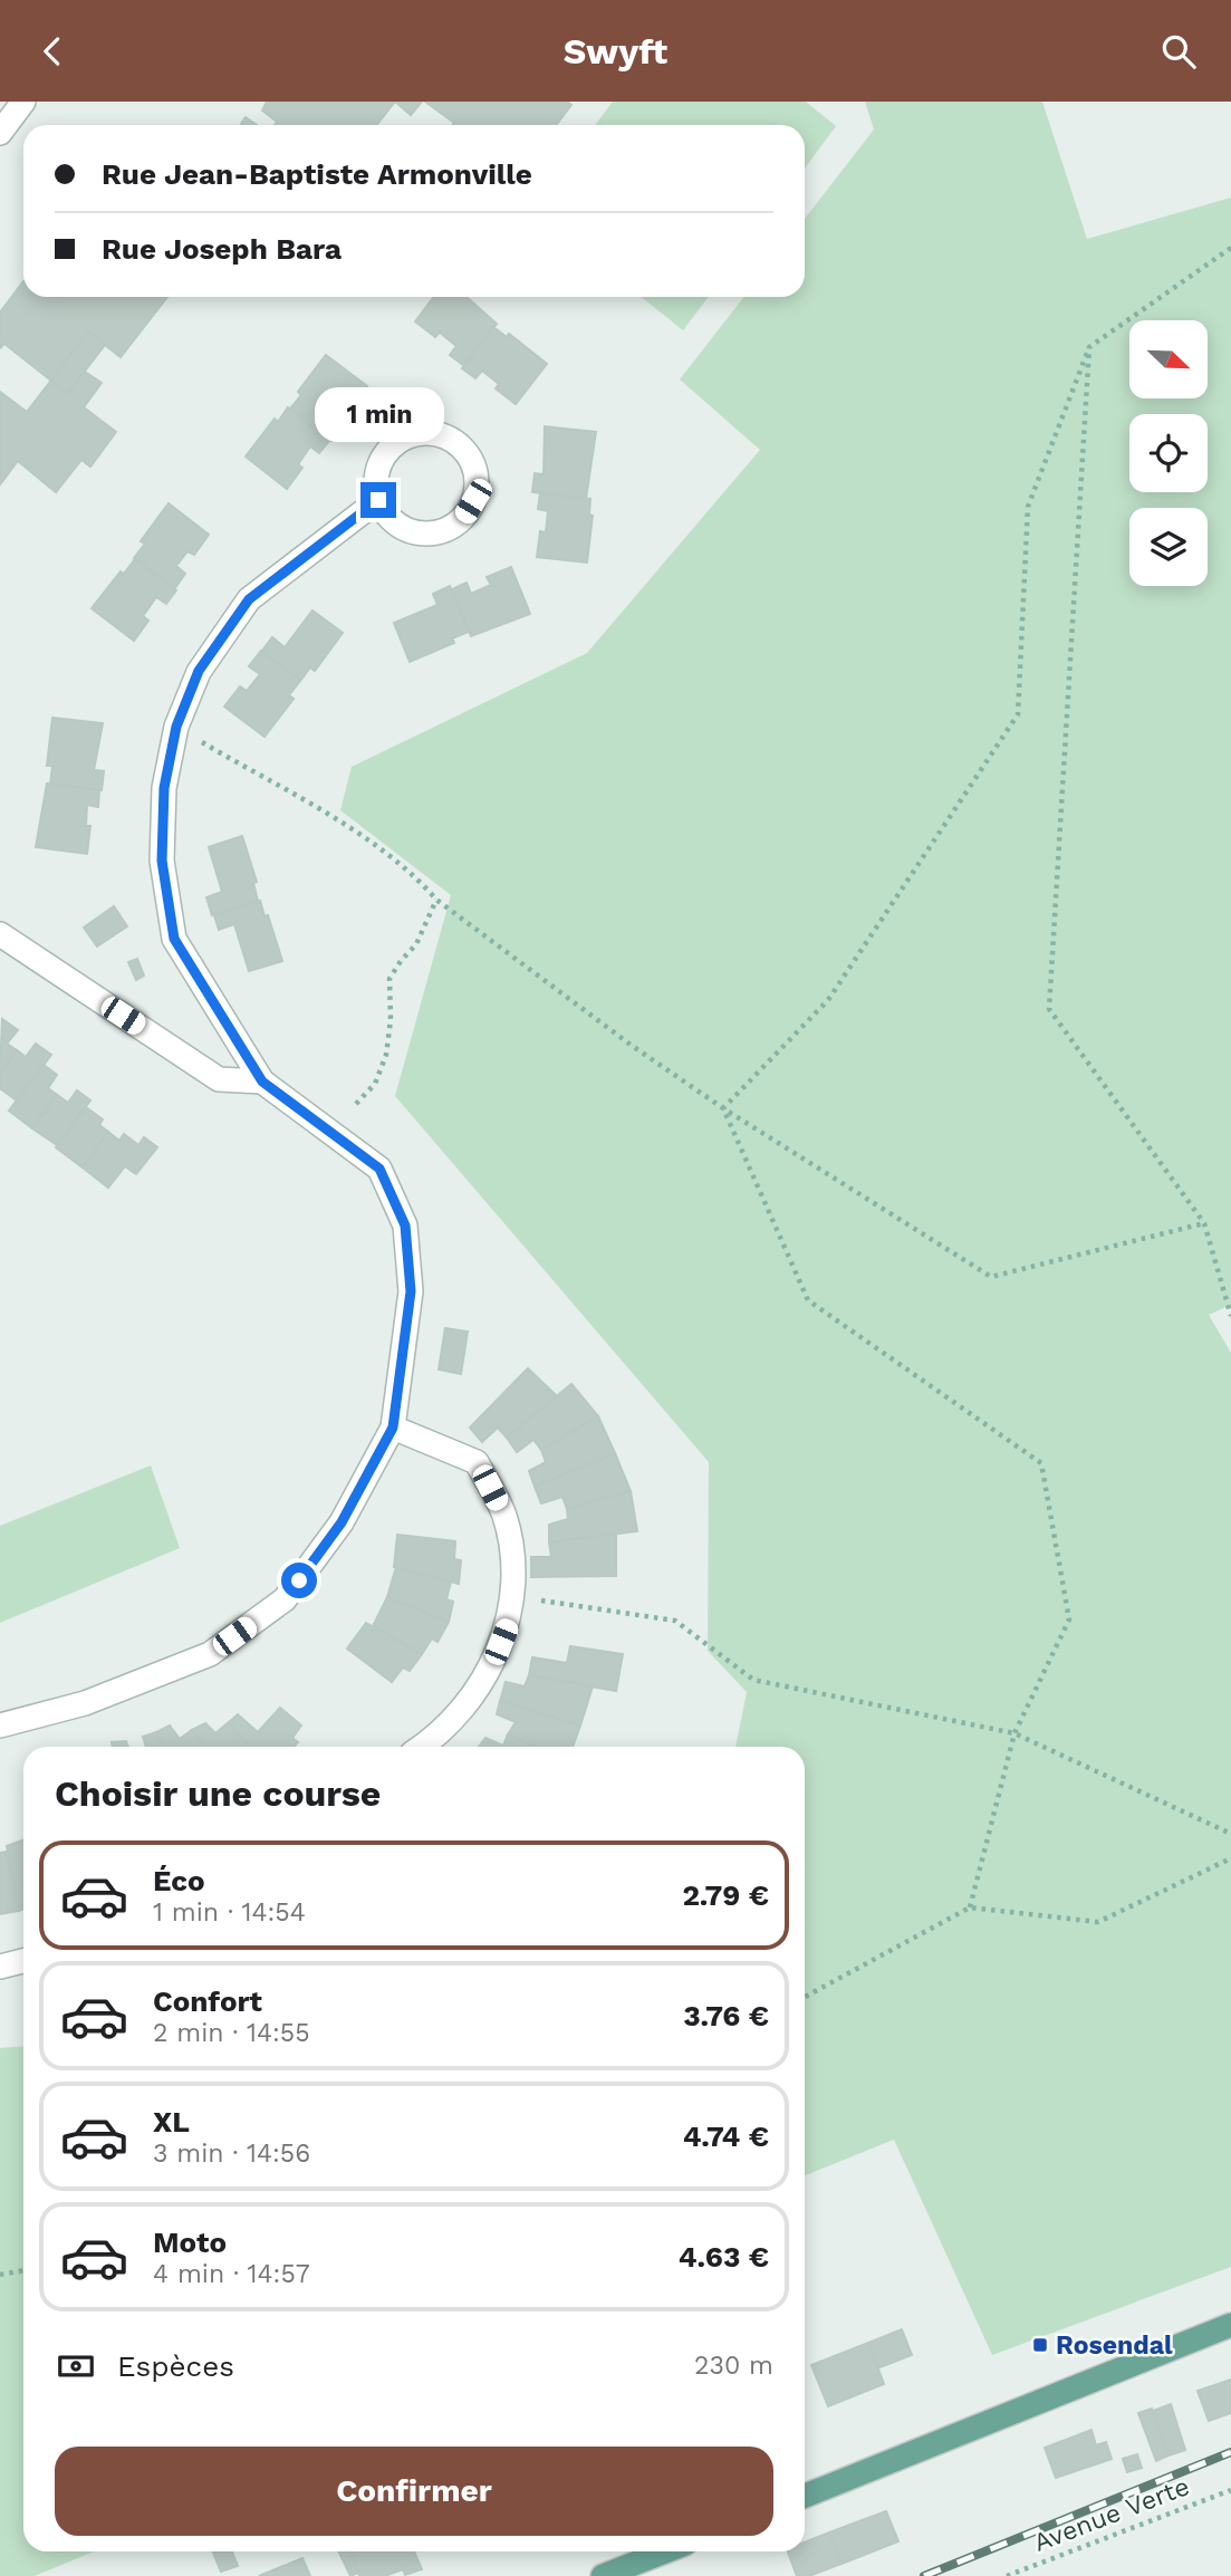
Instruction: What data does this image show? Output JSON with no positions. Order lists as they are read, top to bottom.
{
  "streets": {
    "path": ["Avenue Verte"]
  },
  "places": {
    "transit": ["Rosendal"]
  },
  "north": "bottom right",
  "page": {
    "header": "Swyft",
    "banner": ["Rue Jean-Baptiste Armonville", "Rue Joseph Bara"],
    "bubble": "1 min",
    "heading": "Choisir une course",
    "list": [
      {
        "name": "Éco",
        "note": "1 min · 14:54",
        "value": "2.79 €"
      },
      {
        "name": "Confort",
        "note": "2 min · 14:55",
        "value": "3.76 €"
      },
      {
        "name": "XL",
        "note": "3 min · 14:56",
        "value": "4.74 €"
      },
      {
        "name": "Moto",
        "note": "4 min · 14:57",
        "value": "4.63 €"
      }
    ],
    "pay": ["Espèces", "230 m"],
    "buttons": "Confirmer"
  }
}
